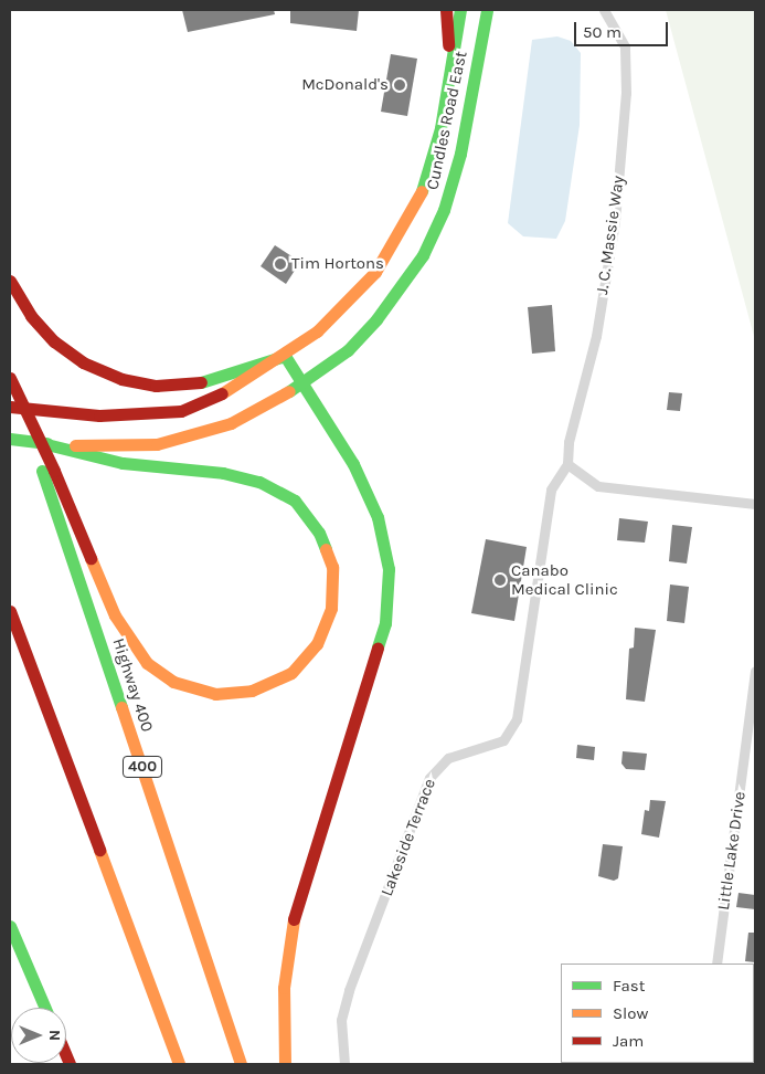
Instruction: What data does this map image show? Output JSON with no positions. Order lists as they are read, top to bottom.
{
  "streets": {
    "main road": ["Cundles Road East", "Highway 400", "400"],
    "street": ["J. C. Massie Way", "Lakeside Terrace", "Little Lake Drive"]
  },
  "crossings": [
    ["J. C. Massie Way", "Lakeside Terrace"]
  ],
  "places": ["McDonald's", "Tim Hortons", "Canabo Medical Clinic"],
  "legend": ["Fast", "Slow", "Jam"],
  "scale_bar": "50 m",
  "north": "right"
}
